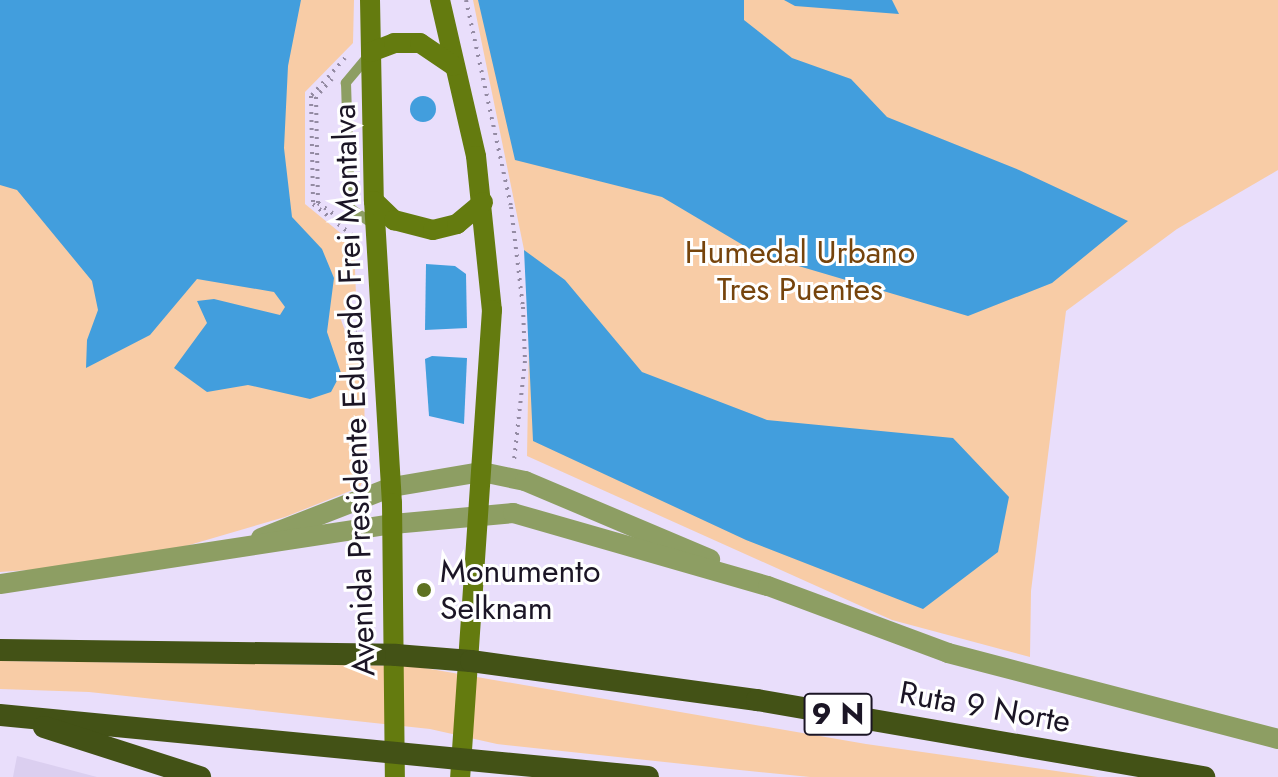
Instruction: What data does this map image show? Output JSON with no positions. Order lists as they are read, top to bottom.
{
  "streets": {
    "highway": ["Ruta 9 Norte", "9 N"],
    "main road": ["Avenida Presidente Eduardo Frei Montalva"]
  },
  "crossings": [
    ["Avenida Presidente Eduardo Frei Montalva", "Ruta 9 Norte"]
  ],
  "parks": ["Humedal Urbano Tres Puentes"],
  "places": ["Monumento Selknam"]
}
